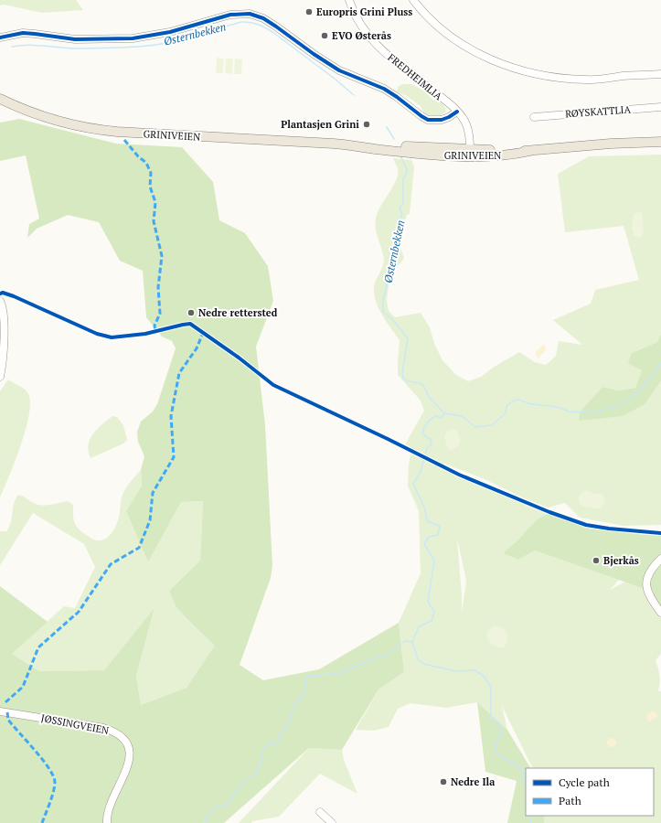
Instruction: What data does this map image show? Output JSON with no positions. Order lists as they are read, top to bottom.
{
  "streets": {
    "main road": ["GRINIVEIEN"],
    "street": ["FREDHEIMLIA", "RØYSKATTLIA", "JØSSINGVEIEN"]
  },
  "crossings": [
    ["FREDHEIMLIA", "GRINIVEIEN"]
  ],
  "water": ["Østernbekken"],
  "places": [
    "Europris Grini Pluss",
    "EVO Østerås",
    "Plantasjen Grini",
    "Nedre rettersted",
    "Bjerkås",
    "Nedre Ila"
  ],
  "legend": ["Cycle path", "Path"]
}
